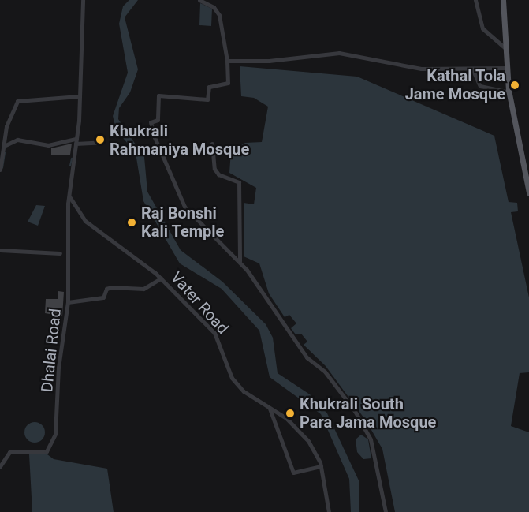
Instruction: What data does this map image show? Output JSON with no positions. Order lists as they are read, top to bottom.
{
  "streets": {
    "street": ["Vater Road", "Dhalai Road"]
  },
  "crossings": [
    ["Vater Road", "Dhalai Road"]
  ],
  "places": [
    "Kathal Tola Jame Mosque",
    "Khukrali Rahmaniya Mosque",
    "Raj Bonshi Kali Temple",
    "Khukrali South Para Jama Mosque"
  ]
}
